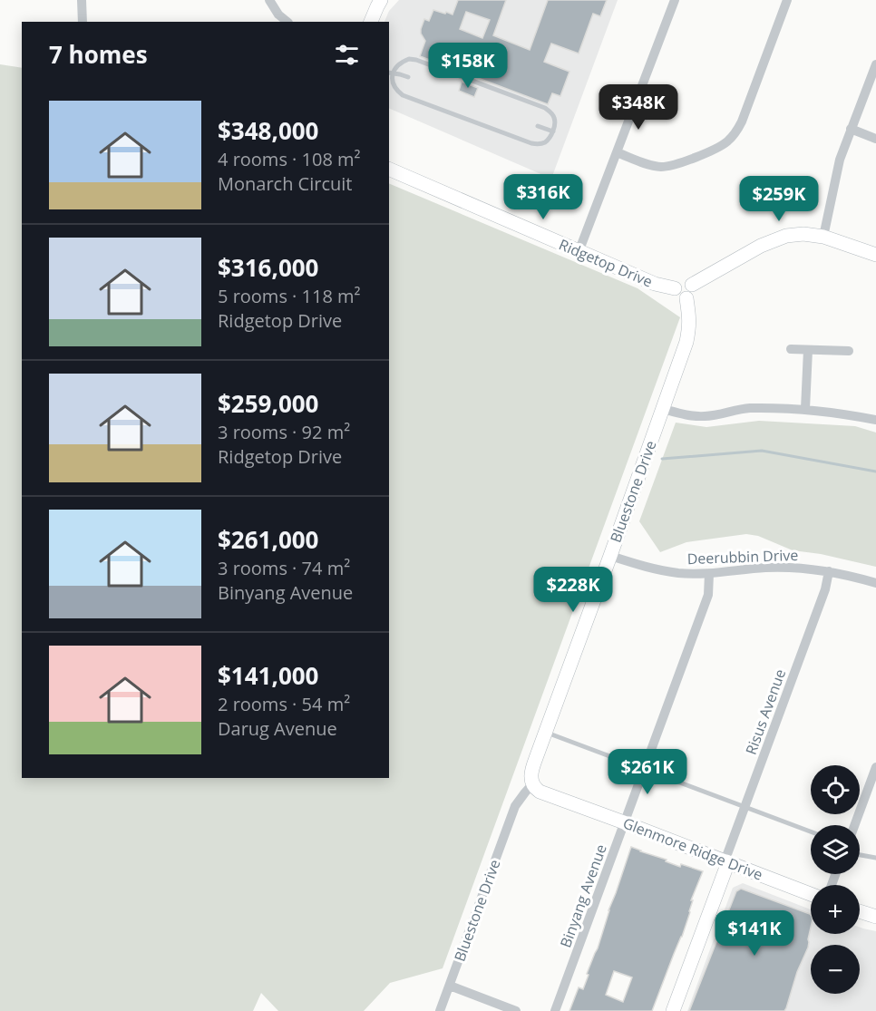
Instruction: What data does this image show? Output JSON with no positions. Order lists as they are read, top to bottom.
{
  "streets": {
    "street": [
      "Ridgetop Drive",
      "Bluestone Drive",
      "Deerubbin Drive",
      "Risus Avenue",
      "Glenmore Ridge Drive",
      "Binyang Avenue"
    ]
  },
  "crossings": [
    ["Ridgetop Drive", "Bluestone Drive"],
    ["Bluestone Drive", "Deerubbin Drive"],
    ["Bluestone Drive", "Glenmore Ridge Drive"],
    ["Deerubbin Drive", "Risus Avenue"],
    ["Deerubbin Drive", "Binyang Avenue"],
    ["Risus Avenue", "Glenmore Ridge Drive"],
    ["Glenmore Ridge Drive", "Binyang Avenue"]
  ],
  "page": {
    "heading": "7 homes",
    "price": [
      "$158K",
      "$348K",
      "$316K",
      "$259K",
      "$228K",
      "$261K",
      "$141K"
    ],
    "list": [
      {
        "name": "$348,000",
        "note": "4 rooms · 108 m² · Monarch Circuit"
      },
      {
        "name": "$316,000",
        "note": "5 rooms · 118 m² · Ridgetop Drive"
      },
      {
        "name": "$259,000",
        "note": "3 rooms · 92 m² · Ridgetop Drive"
      },
      {
        "name": "$261,000",
        "note": "3 rooms · 74 m² · Binyang Avenue"
      },
      {
        "name": "$141,000",
        "note": "2 rooms · 54 m² · Darug Avenue"
      }
    ],
    "map_buttons": ["+", "−"]
  }
}
